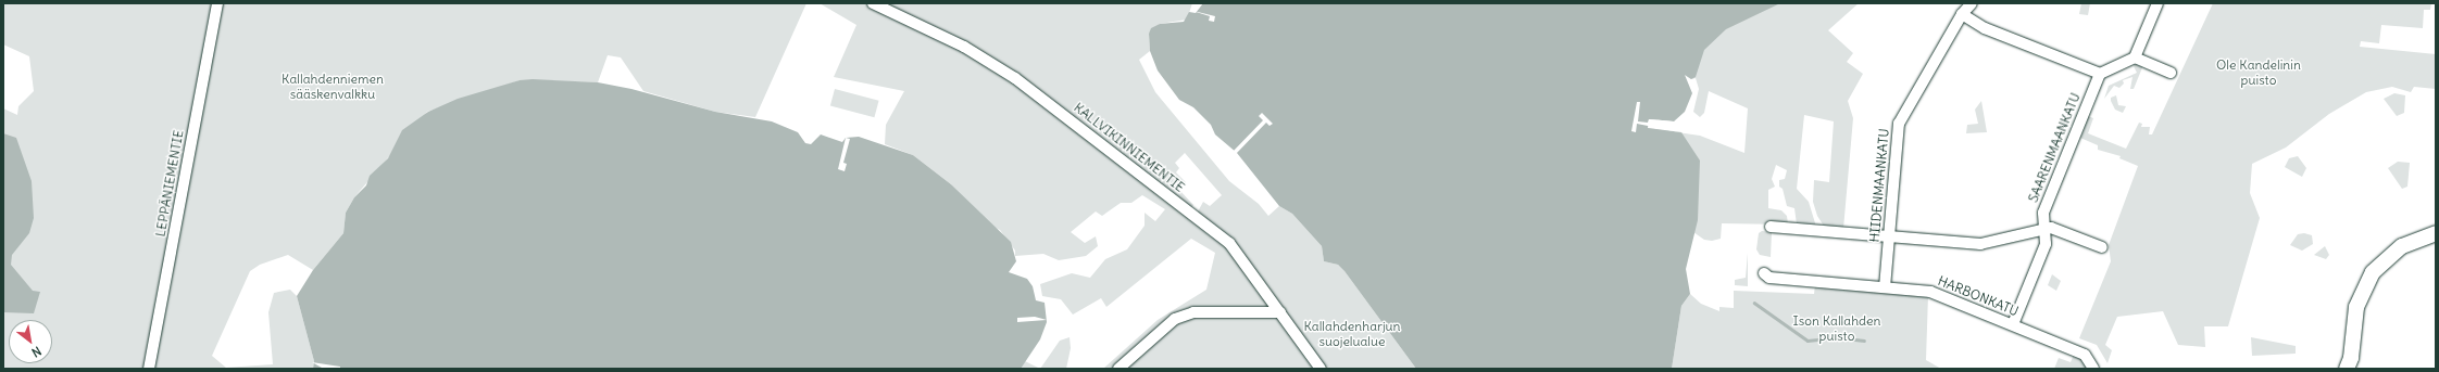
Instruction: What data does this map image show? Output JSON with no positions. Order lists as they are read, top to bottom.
{
  "streets": {
    "street": [
      "KALLVIKINNIEMENTIE",
      "SAARENMAANKATU",
      "LEPPÄNIEMENTIE",
      "HIIDENMAANKATU",
      "HARBONKATU"
    ]
  },
  "crossings": [
    ["SAARENMAANKATU", "HARBONKATU"],
    ["HIIDENMAANKATU", "HARBONKATU"]
  ],
  "parks": [
    "Ole Kandelinin puisto",
    "Kallahdenniemen sääskenvalkku",
    "Ison Kallahden puisto",
    "Kallahdenharjun suojelualue"
  ],
  "north": "bottom right"
}
